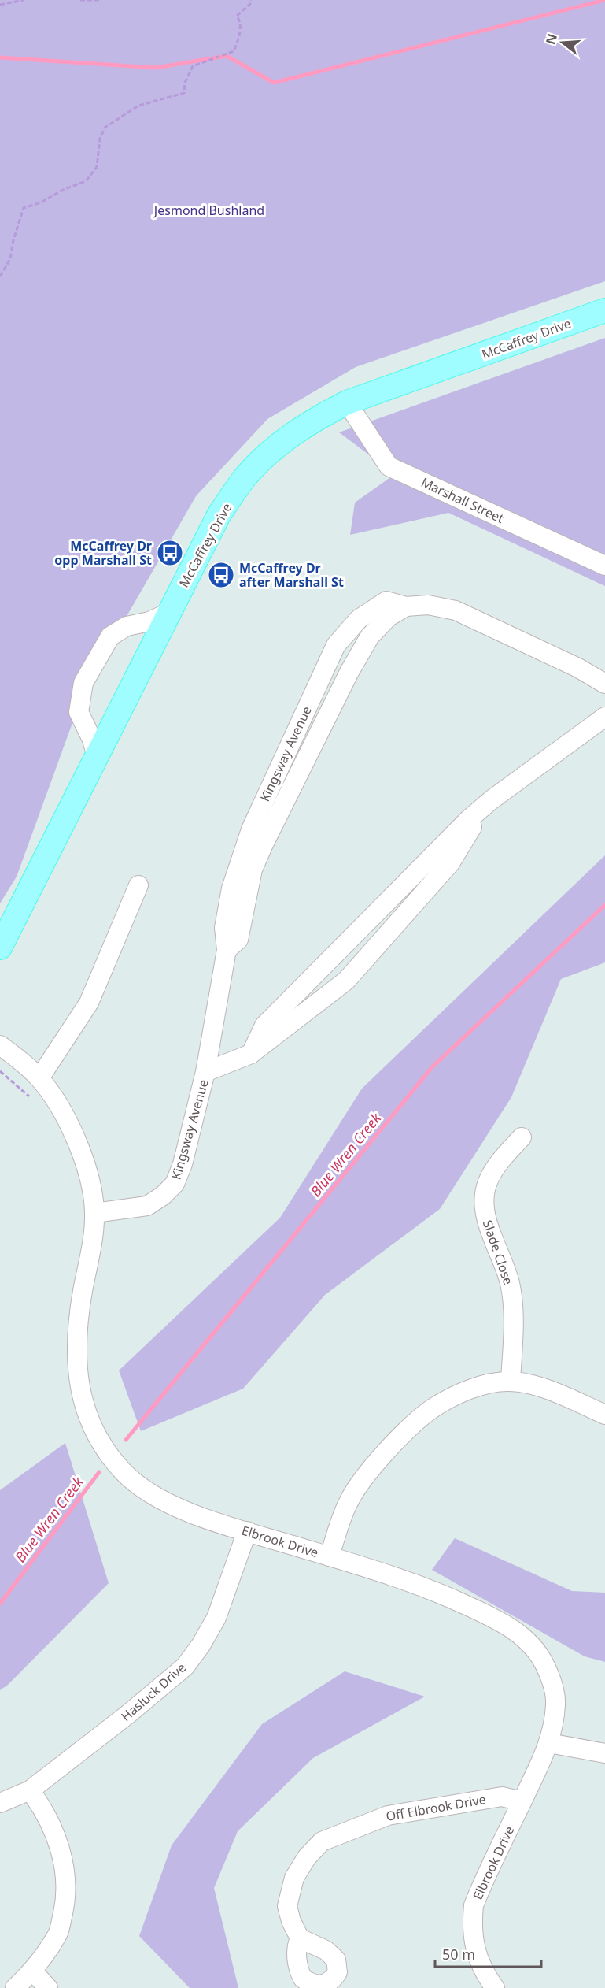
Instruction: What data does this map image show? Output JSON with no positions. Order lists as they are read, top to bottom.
{
  "streets": {
    "main road": ["McCaffrey Drive"],
    "street": [
      "Marshall Street",
      "Kingsway Avenue",
      "Slade Close",
      "Elbrook Drive",
      "Hasluck Drive",
      "Off Elbrook Drive"
    ]
  },
  "crossings": [
    ["McCaffrey Drive", "Marshall Street"],
    ["Kingsway Avenue", "Elbrook Drive"],
    ["Elbrook Drive", "Hasluck Drive"],
    ["Elbrook Drive", "Off Elbrook Drive"]
  ],
  "water": ["Blue Wren Creek"],
  "parks": ["Jesmond Bushland"],
  "places": {
    "bus stop": ["McCaffrey Dr opp Marshall St", "McCaffrey Dr after Marshall St"]
  },
  "scale_bar": "50 m",
  "north": "left"
}
